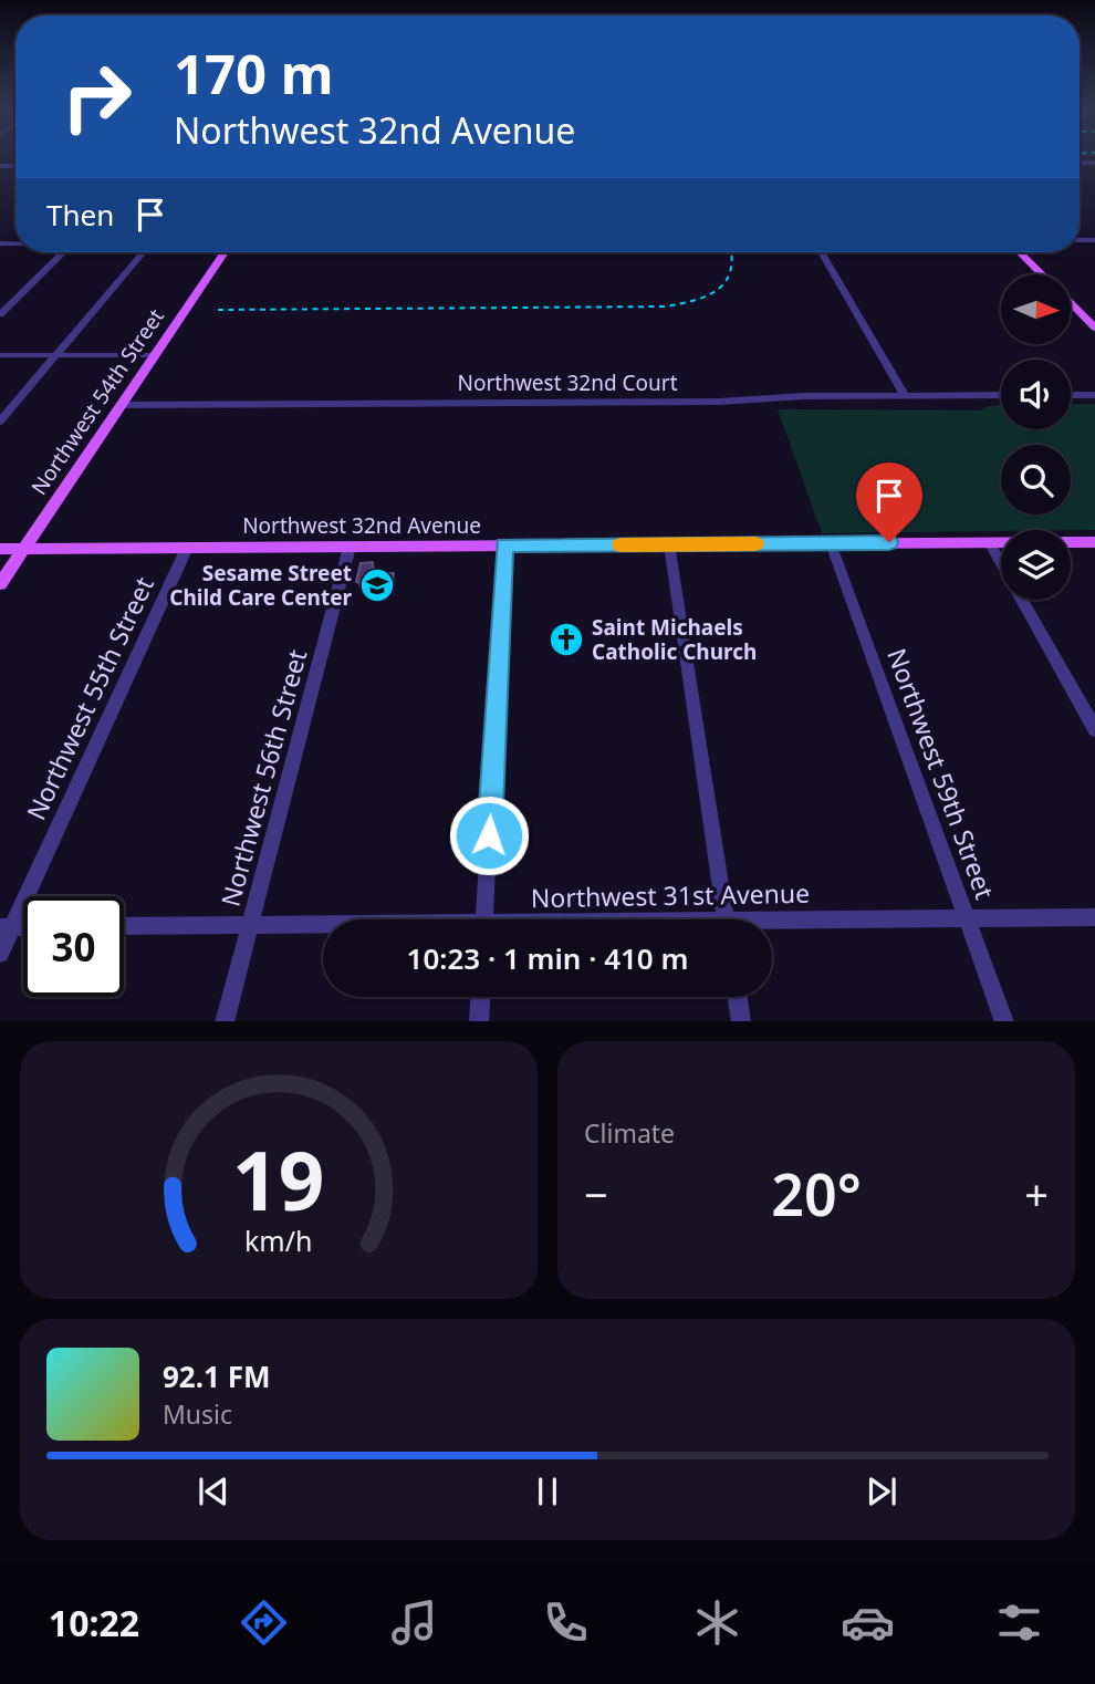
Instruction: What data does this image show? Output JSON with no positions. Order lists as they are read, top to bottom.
{
  "streets": {
    "main road": ["Northwest 54th Street", "Northwest 32nd Avenue"],
    "street": [
      "Northwest 32nd Court",
      "Northwest 55th Street",
      "Northwest 59th Street",
      "Northwest 56th Street",
      "Northwest 31st Avenue"
    ]
  },
  "crossings": [
    ["Northwest 32nd Court", "Northwest 54th Street"],
    ["Northwest 54th Street", "Northwest 32nd Avenue"],
    ["Northwest 32nd Avenue", "Northwest 55th Street"],
    ["Northwest 32nd Avenue", "Northwest 59th Street"],
    ["Northwest 32nd Avenue", "Northwest 56th Street"],
    ["Northwest 59th Street", "Northwest 31st Avenue"],
    ["Northwest 56th Street", "Northwest 31st Avenue"]
  ],
  "places": {
    "school or university": ["Sesame Street Child Care Center"],
    "church": ["Saint Michaels Catholic Church"]
  },
  "north": "right",
  "page": {
    "turn": ["170 m", "Northwest 32nd Avenue"],
    "then": "Then",
    "limit": "30",
    "trip": "10:23 · 1 min · 410 m",
    "tile": "Climate",
    "heat": ["−", "20°", "+"],
    "song": ["92.1 FM", "Music"],
    "tabs": "10:22",
    "gauge": ["19", "km/h"]
  }
}
